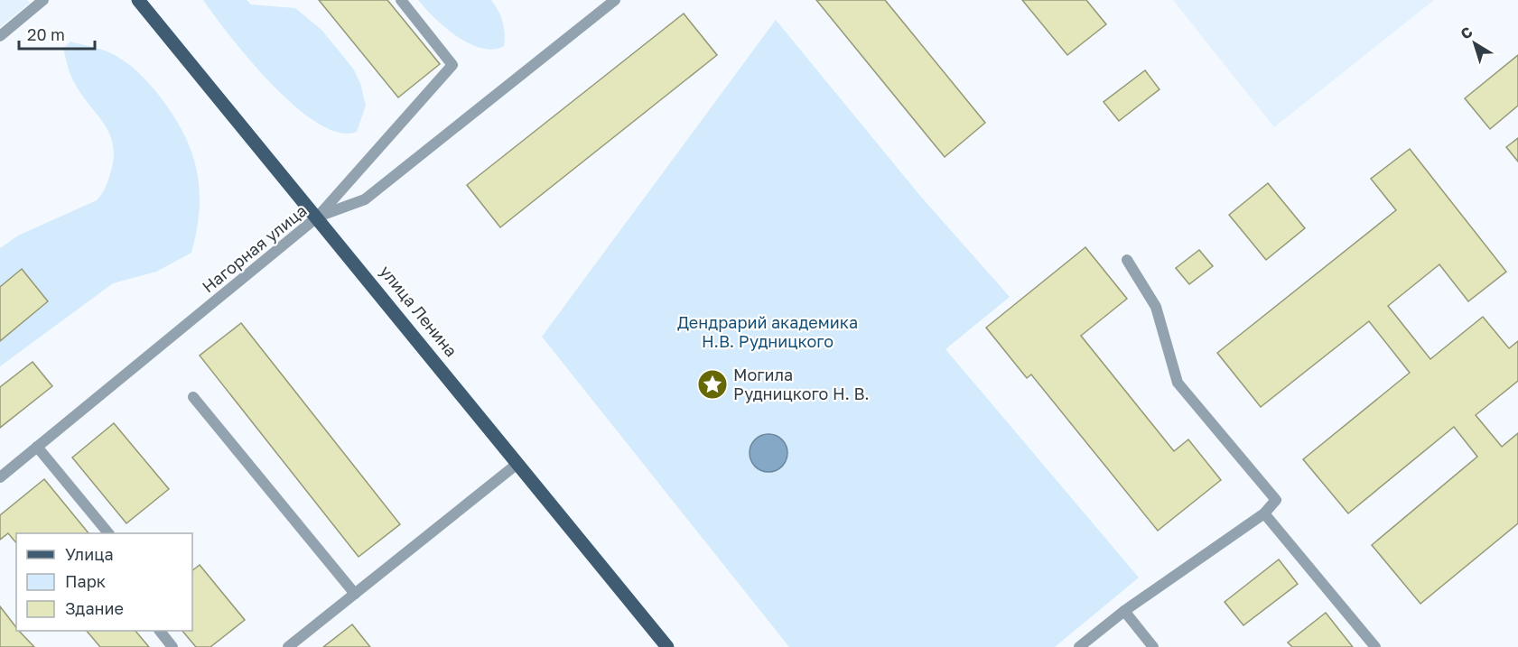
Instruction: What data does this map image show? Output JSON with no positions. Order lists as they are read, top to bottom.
{
  "streets": {
    "main road": ["улица Ленина"],
    "street": ["Нагорная улица"]
  },
  "crossings": [
    ["Нагорная улица", "улица Ленина"]
  ],
  "parks": ["Дендрарий академика Н.В. Рудницкого"],
  "places": {
    "place": ["Могила Рудницкого Н. В."]
  },
  "legend": ["Улица", "Парк", "Здание"],
  "scale_bar": "20 m",
  "north": "top left"
}
